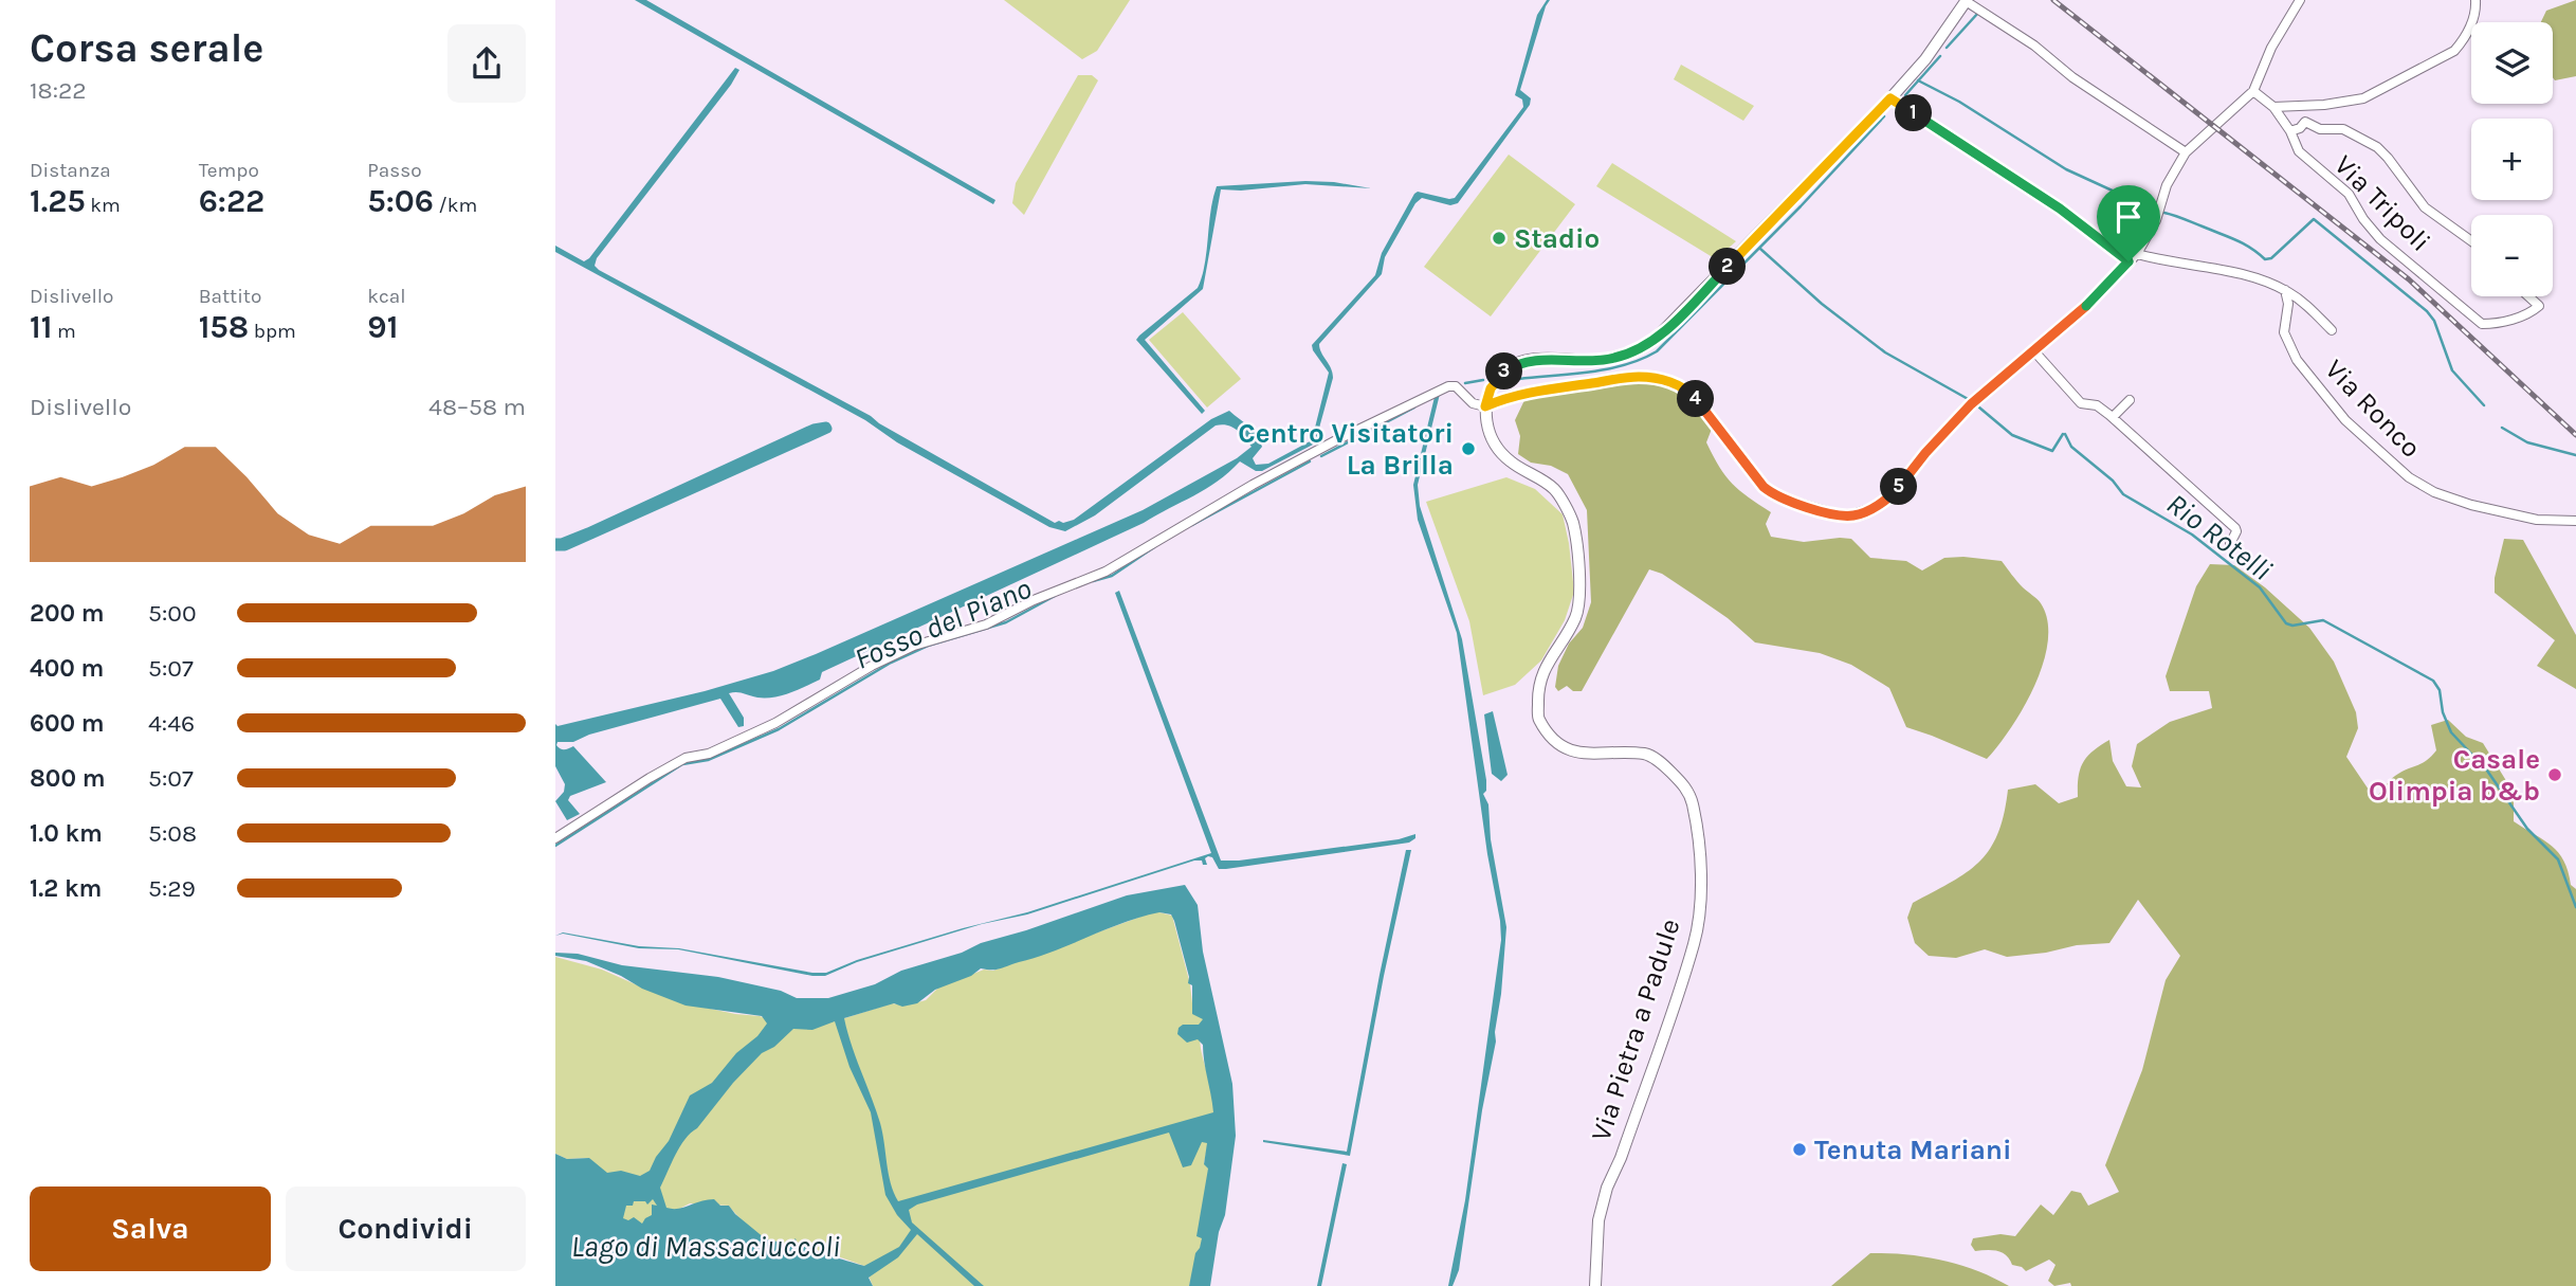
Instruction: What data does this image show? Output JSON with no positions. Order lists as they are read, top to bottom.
{
  "streets": {
    "street": ["Via Tripoli", "Via Ronco", "Via Pietra a Padule"]
  },
  "water": ["Rio Rotelli", "Fosso del Piano", "Lago di Massaciuccoli"],
  "places": [
    "Stadio",
    "Centro Visitatori La Brilla",
    "Casale Olimpia b&b",
    "Tenuta Mariani"
  ],
  "page": {
    "heading": ["Corsa serale", "18:22"],
    "map_buttons": ["+", "−"],
    "pins": [
      "1",
      "2",
      "3",
      "4",
      "5"
    ],
    "stats": [
      ["Distanza", "1.25 km"],
      ["Tempo", "6:22"],
      ["Passo", "5:06 /km"],
      ["Dislivello", "11 m"],
      ["Battito", "158 bpm"],
      ["kcal", "91"]
    ],
    "chart": ["Dislivello", "48–58 m"],
    "list": [
      {
        "name": "200 m",
        "note": "5:00"
      },
      {
        "name": "400 m",
        "note": "5:07"
      },
      {
        "name": "600 m",
        "note": "4:46"
      },
      {
        "name": "800 m",
        "note": "5:07"
      },
      {
        "name": "1.0 km",
        "note": "5:08"
      },
      {
        "name": "1.2 km",
        "note": "5:29"
      }
    ],
    "buttons": ["Salva", "Condividi"]
  }
}
